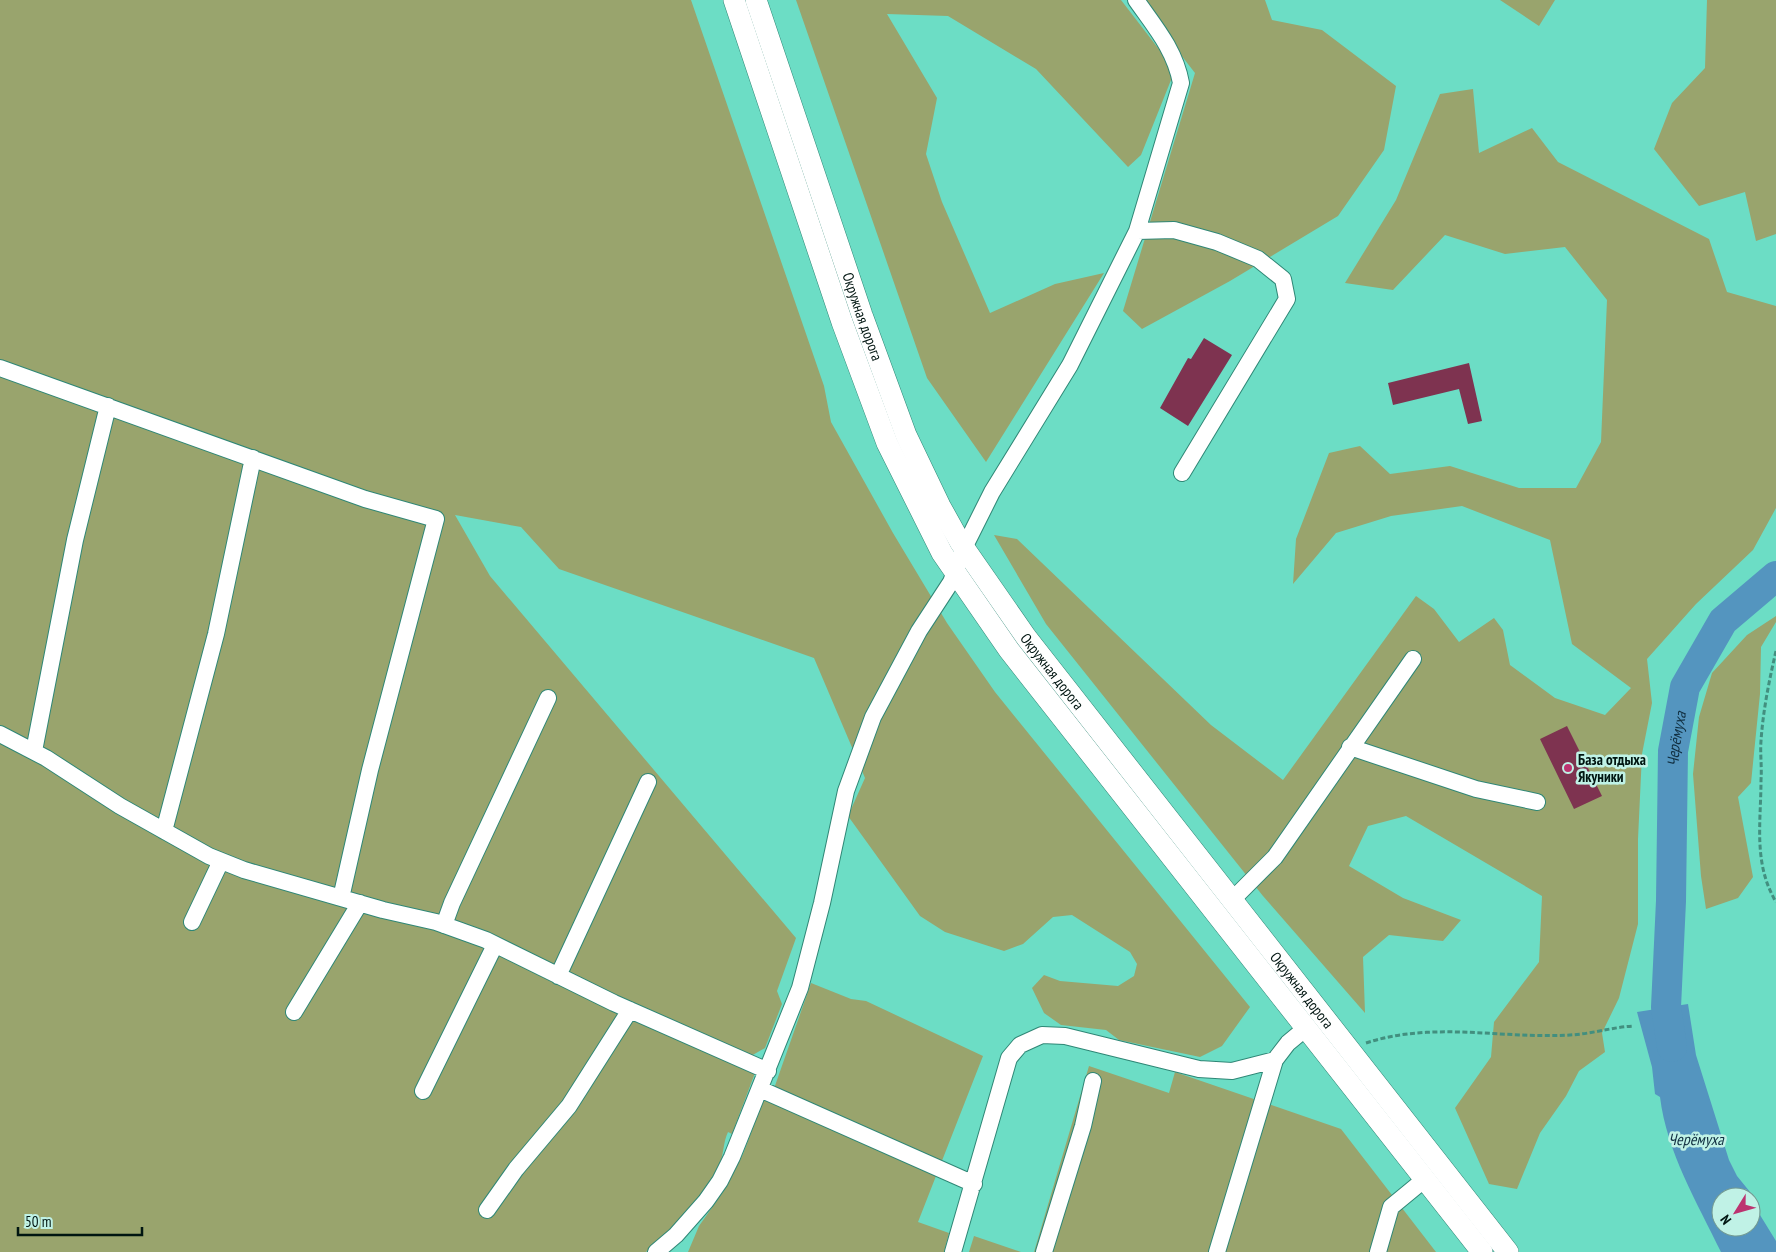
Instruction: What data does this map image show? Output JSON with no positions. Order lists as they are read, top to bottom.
{
  "streets": {
    "main road": ["Окружная дорога"]
  },
  "water": ["Черёмуха"],
  "places": ["База отдыха Якуники"],
  "scale_bar": "50 m",
  "north": "bottom left"
}
